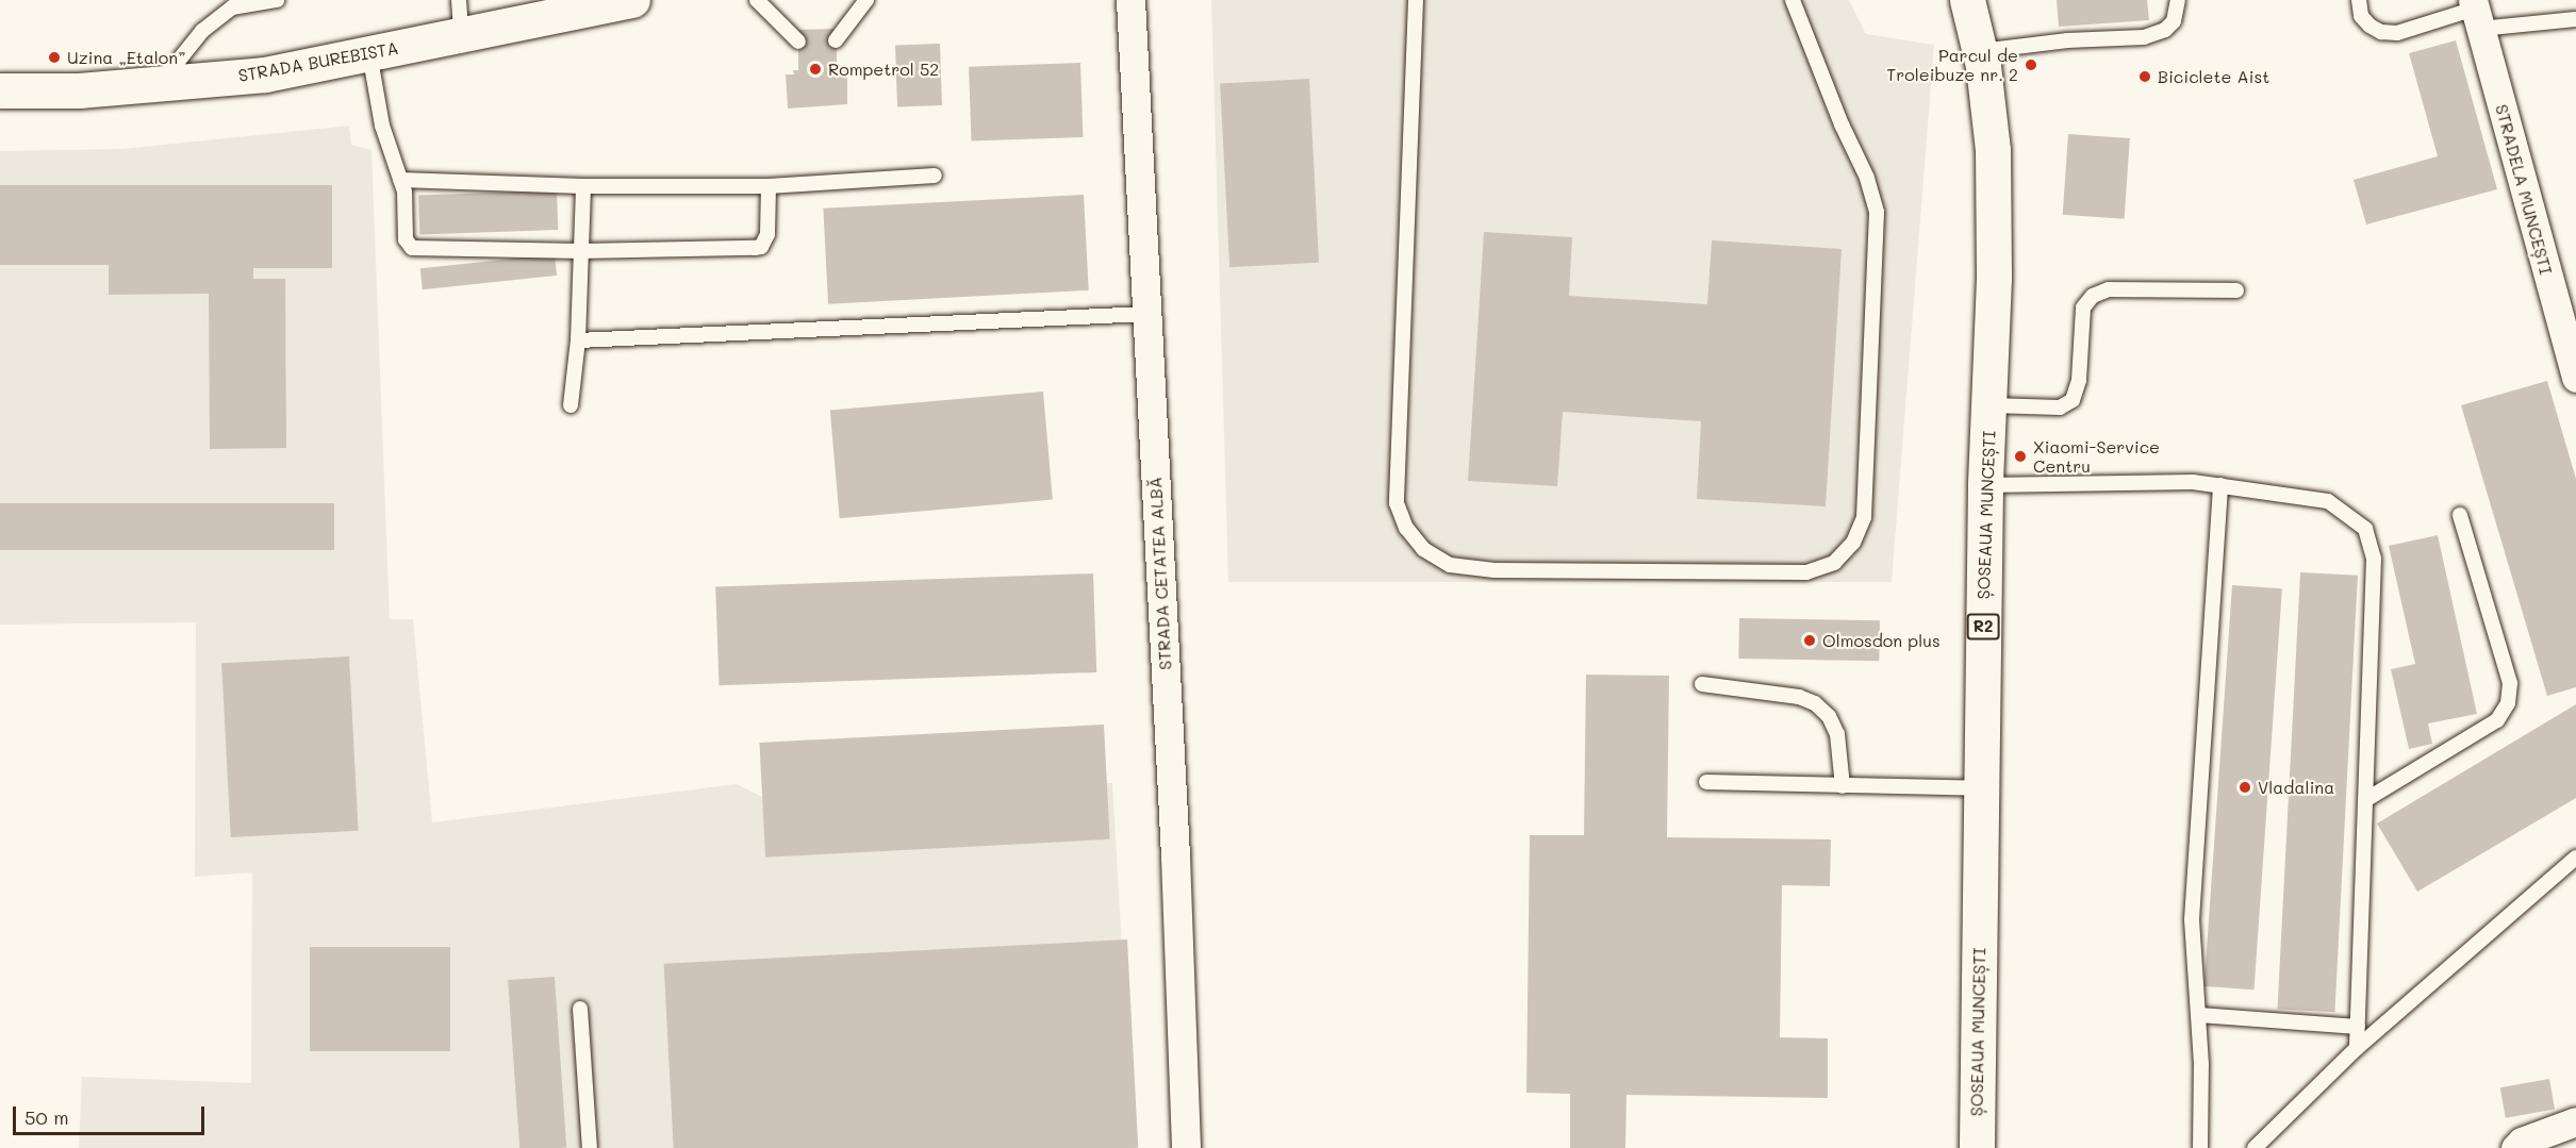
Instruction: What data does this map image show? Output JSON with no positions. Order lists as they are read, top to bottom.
{
  "streets": {
    "main road": ["STRADA BUREBISTA", "ȘOSEAUA MUNCEȘTI", "R2"],
    "street": ["STRADELA MUNCEȘTI", "STRADA CETATEA ALBĂ"]
  },
  "places": [
    "Uzina „Etalon”",
    "Parcul de Troleibuze nr. 2",
    "Rompetrol 52",
    "Biciclete Aist",
    "Xiaomi-Service Centru",
    "Olmosdon plus",
    "Vladalina"
  ],
  "scale_bar": "50 m"
}
